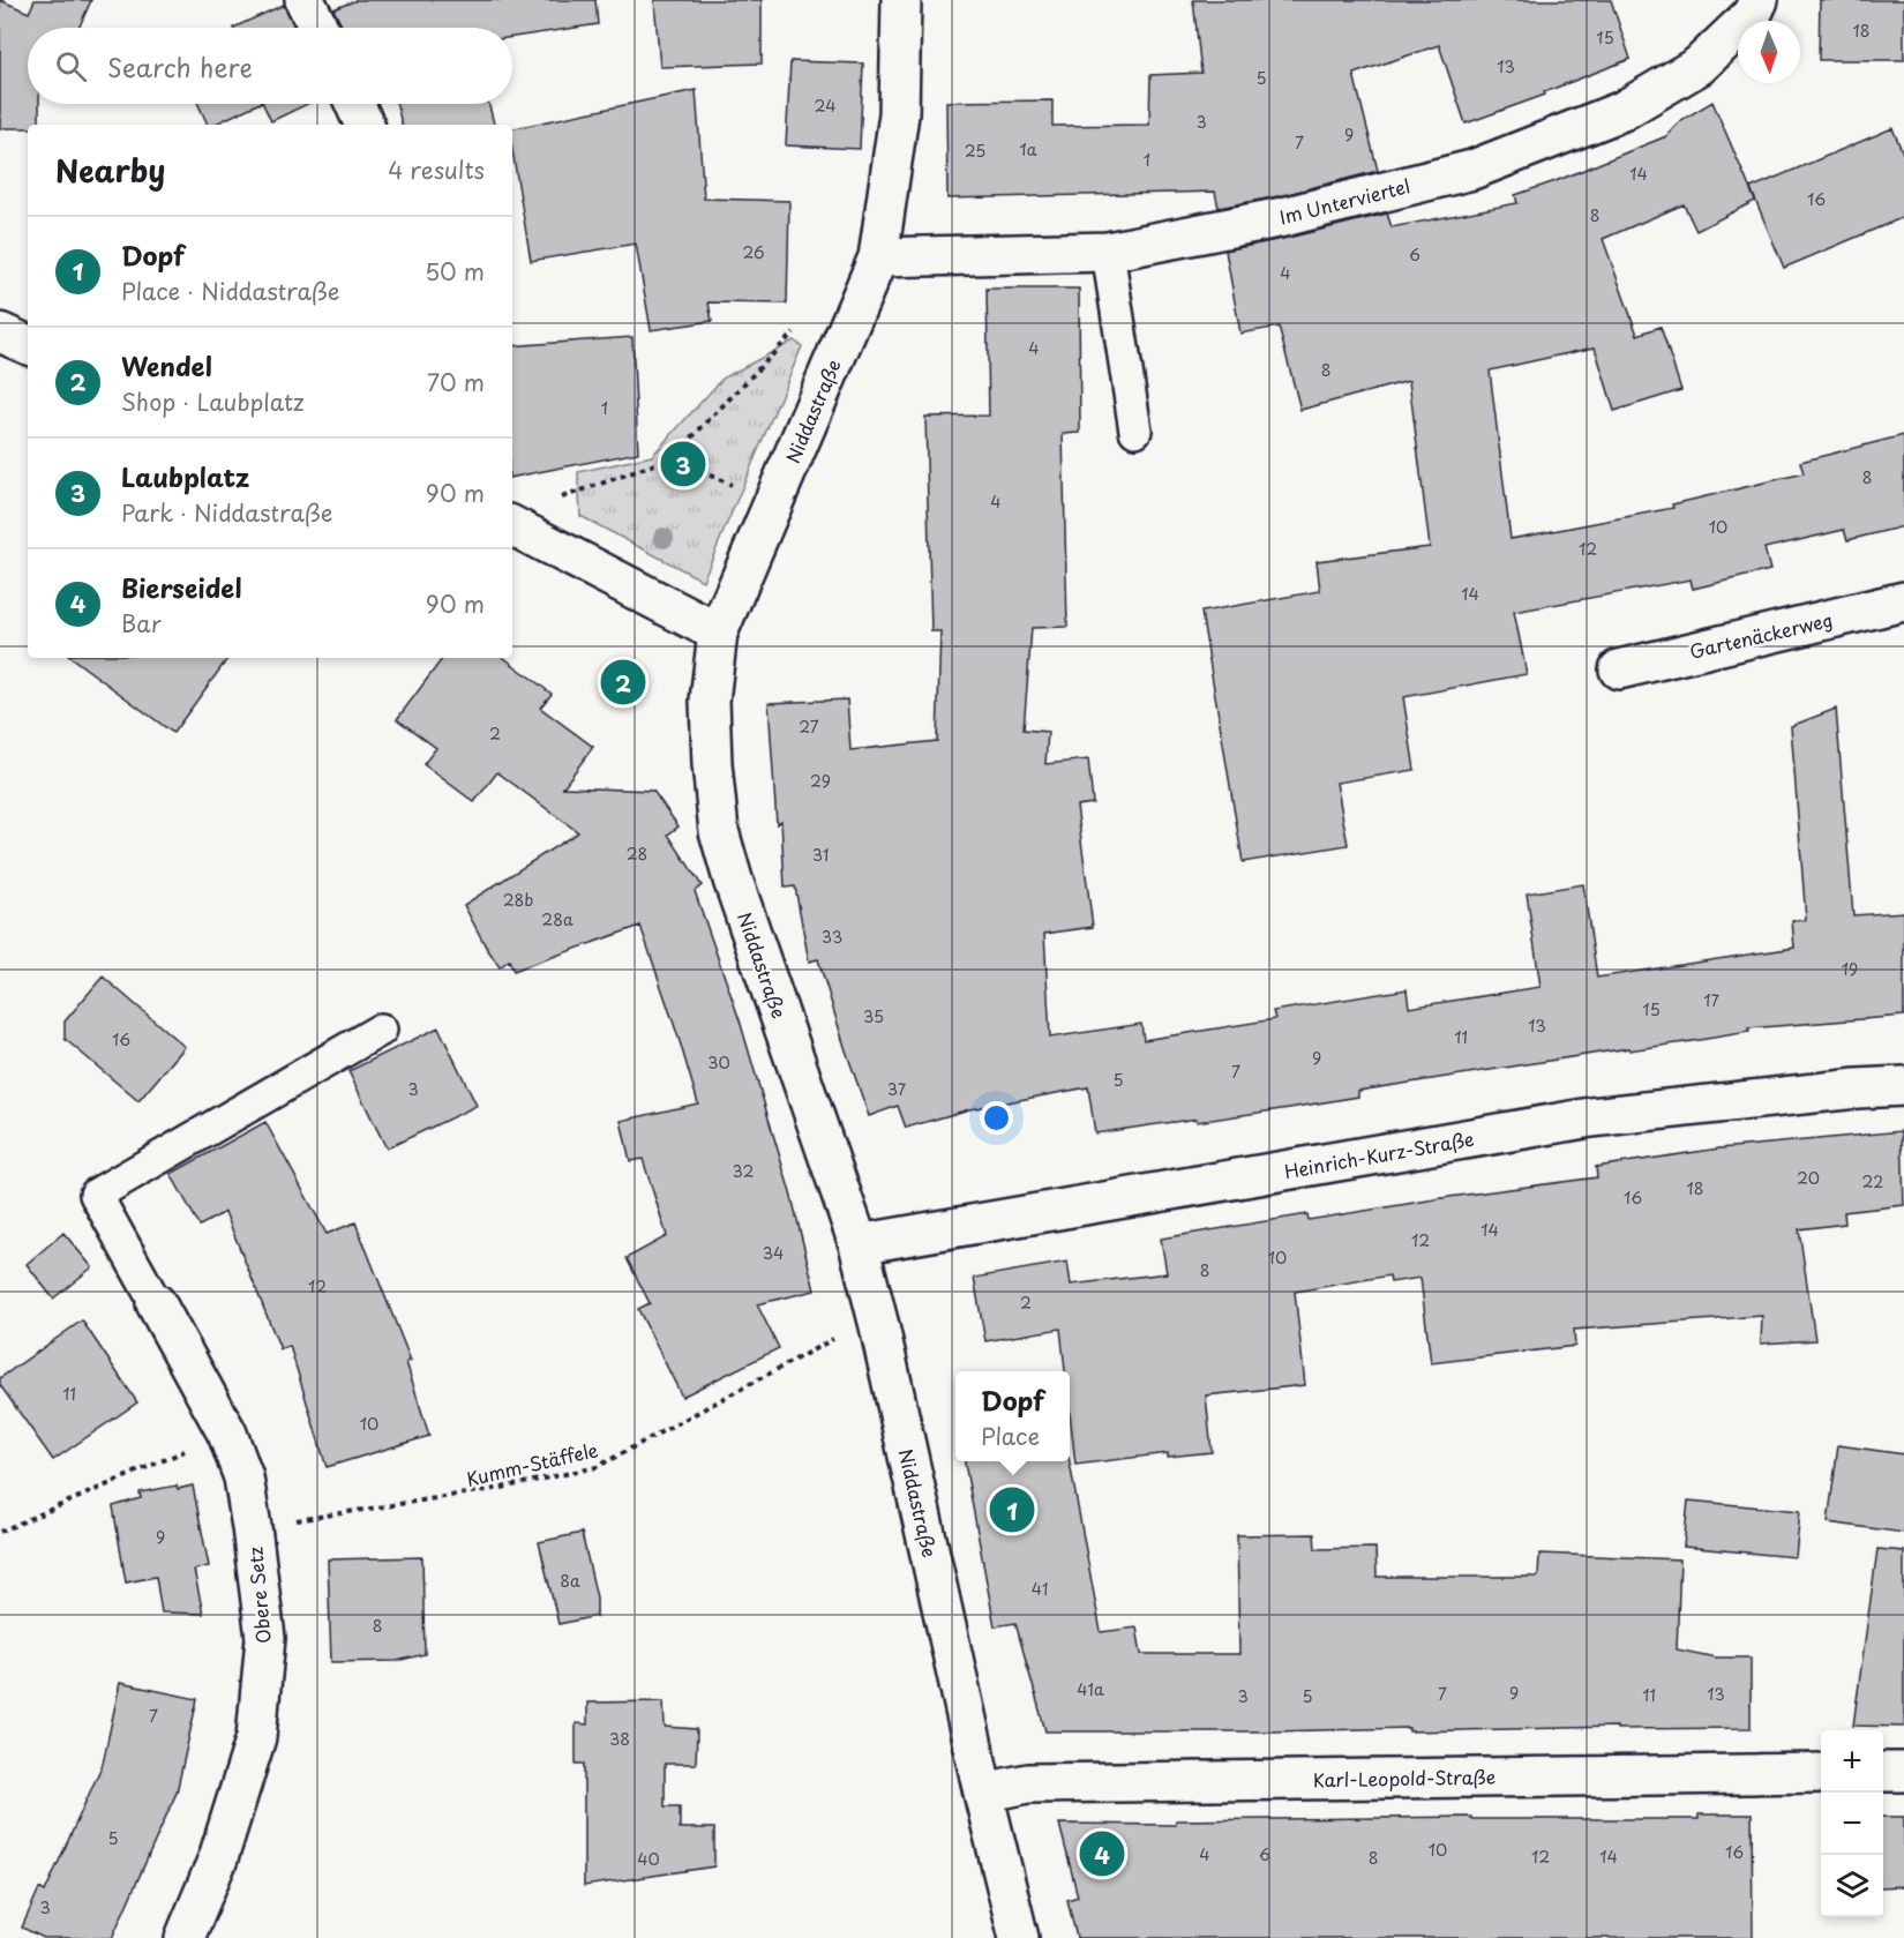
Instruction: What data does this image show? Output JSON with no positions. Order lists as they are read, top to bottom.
{
  "streets": {
    "street": [
      "Im Unterviertel",
      "Niddastraße",
      "Gartenäckerweg",
      "Heinrich-Kurz-Straße",
      "Obere Setz",
      "Karl-Leopold-Straße"
    ],
    "path": ["Kumm-Stäffele"]
  },
  "crossings": [
    ["Im Unterviertel", "Niddastraße"],
    ["Niddastraße", "Heinrich-Kurz-Straße"],
    ["Niddastraße", "Karl-Leopold-Straße"],
    ["Kumm-Stäffele", "Obere Setz"]
  ],
  "house_numbers": [
    "18",
    "15",
    "13",
    "5",
    "24",
    "3",
    "9",
    "7",
    "1a",
    "25",
    "1",
    "14",
    "16",
    "8",
    "26",
    "6",
    "4",
    "4",
    "8",
    "1",
    "8",
    "4",
    "10",
    "12",
    "14",
    "27",
    "2",
    "29",
    "28",
    "31",
    "28b",
    "28a",
    "33",
    "19",
    "17",
    "15",
    "35",
    "13",
    "11",
    "16",
    "9",
    "30",
    "7",
    "5",
    "3",
    "37",
    "32",
    "20",
    "22",
    "18",
    "16",
    "14",
    "12",
    "34",
    "10",
    "8",
    "12",
    "2",
    "11",
    "10",
    "9",
    "8a",
    "41",
    "8",
    "41a",
    "9",
    "7",
    "13",
    "11",
    "3",
    "5",
    "7",
    "38",
    "5",
    "10",
    "16",
    "4",
    "6",
    "12",
    "14",
    "8",
    "40",
    "3"
  ],
  "north": "bottom",
  "page": {
    "search": "Search here",
    "heading": ["Nearby", "4 results"],
    "list": [
      {
        "mark": "1",
        "name": "Dopf",
        "note": "Place · Niddastraße",
        "value": "50 m"
      },
      {
        "mark": "2",
        "name": "Wendel",
        "note": "Shop · Laubplatz",
        "value": "70 m"
      },
      {
        "mark": "3",
        "name": "Laubplatz",
        "note": "Park · Niddastraße",
        "value": "90 m"
      },
      {
        "mark": "4",
        "name": "Bierseidel",
        "note": "Bar",
        "value": "90 m"
      }
    ],
    "pins": [
      "3",
      "2",
      "1",
      "4"
    ],
    "popup": ["Dopf", "Place"],
    "map_buttons": ["+", "−"]
  }
}
